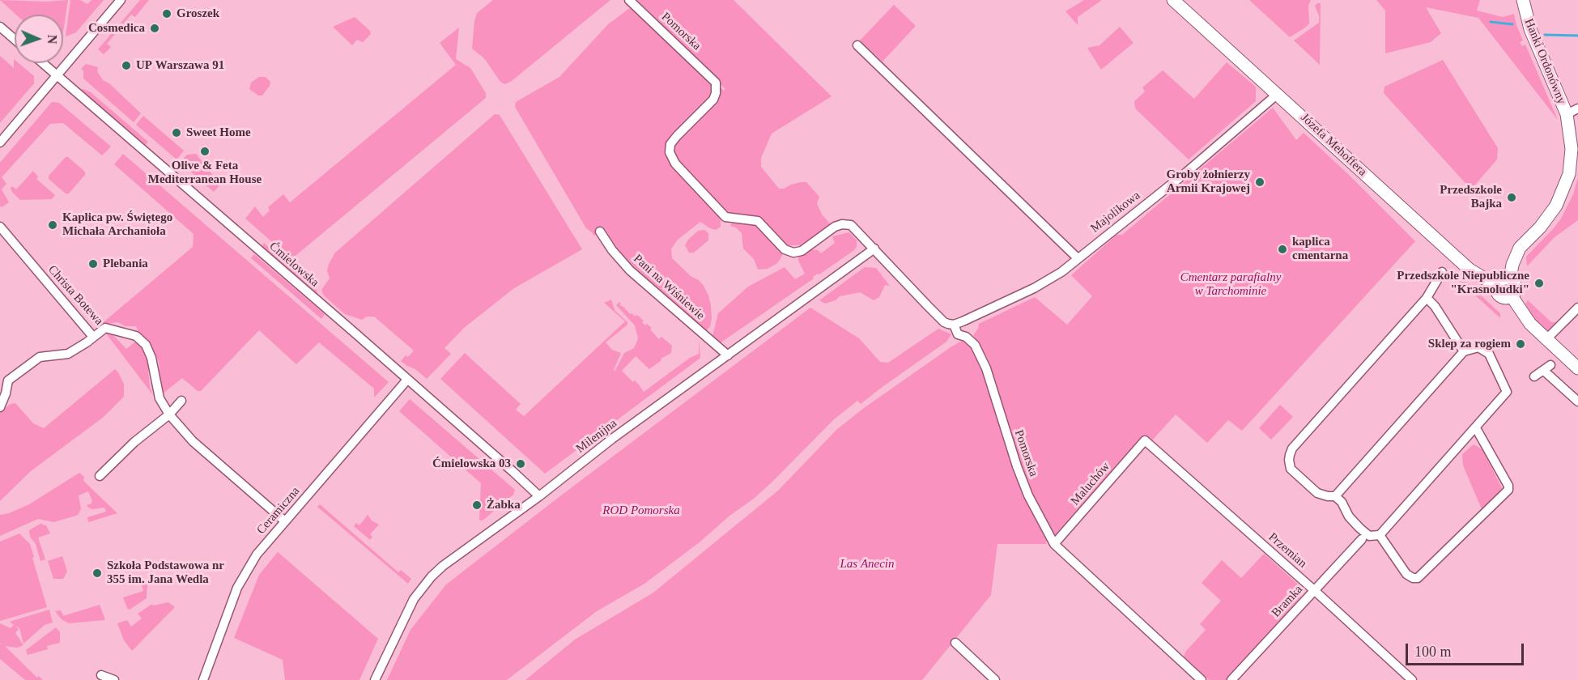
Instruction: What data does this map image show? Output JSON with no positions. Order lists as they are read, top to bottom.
{
  "streets": {
    "street": [
      "Pomorska",
      "Hanki Ordonówny",
      "Józefa Mehoffera",
      "Majolikowa",
      "Ćmielowska",
      "Pani na Wiśniewie",
      "Christa Botewa",
      "Milenijna",
      "Maluchów",
      "Ceramiczna",
      "Przemian",
      "Bramka"
    ]
  },
  "crossings": [
    ["Pomorska", "Majolikowa"],
    ["Pomorska", "Milenijna"],
    ["Pomorska", "Maluchów"],
    ["Hanki Ordonówny", "Józefa Mehoffera"],
    ["Józefa Mehoffera", "Majolikowa"],
    ["Ćmielowska", "Milenijna"],
    ["Ćmielowska", "Ceramiczna"],
    ["Pani na Wiśniewie", "Milenijna"],
    ["Maluchów", "Przemian"],
    ["Przemian", "Bramka"]
  ],
  "parks": ["Cmentarz parafialny w Tarchominie", "ROD Pomorska", "Las Anecin"],
  "places": [
    "Groszek",
    "Cosmedica",
    "UP Warszawa 91",
    "Sweet Home",
    "Olive & Feta Mediterranean House",
    "Groby żołnierzy Armii Krajowej",
    "Przedszkole Bajka",
    "Kaplica pw. Świętego Michała Archanioła",
    "kaplica cmentarna",
    "Plebania",
    "Przedszkole Niepubliczne \"Krasnoludki\"",
    "Sklep za rogiem",
    "Ćmielowska 03",
    "Żabka",
    "Szkoła Podstawowa nr 355 im. Jana Wedla"
  ],
  "scale_bar": "100 m",
  "north": "right"
}
